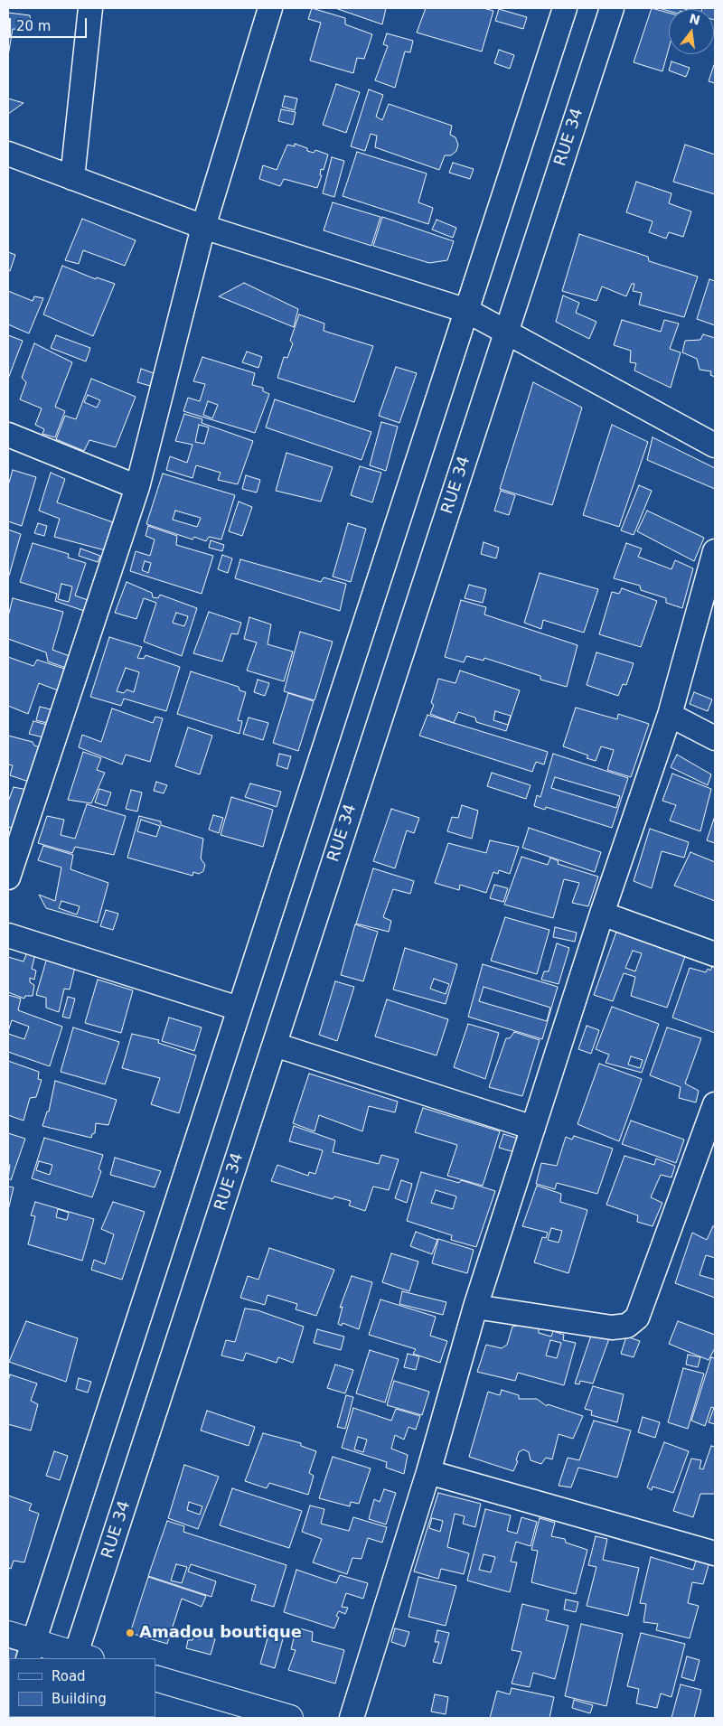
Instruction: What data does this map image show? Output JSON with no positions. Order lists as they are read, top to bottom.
{
  "streets": {
    "street": ["RUE 34"]
  },
  "places": ["Amadou boutique"],
  "legend": ["Road", "Building"],
  "scale_bar": "20 m",
  "north": "top"
}
